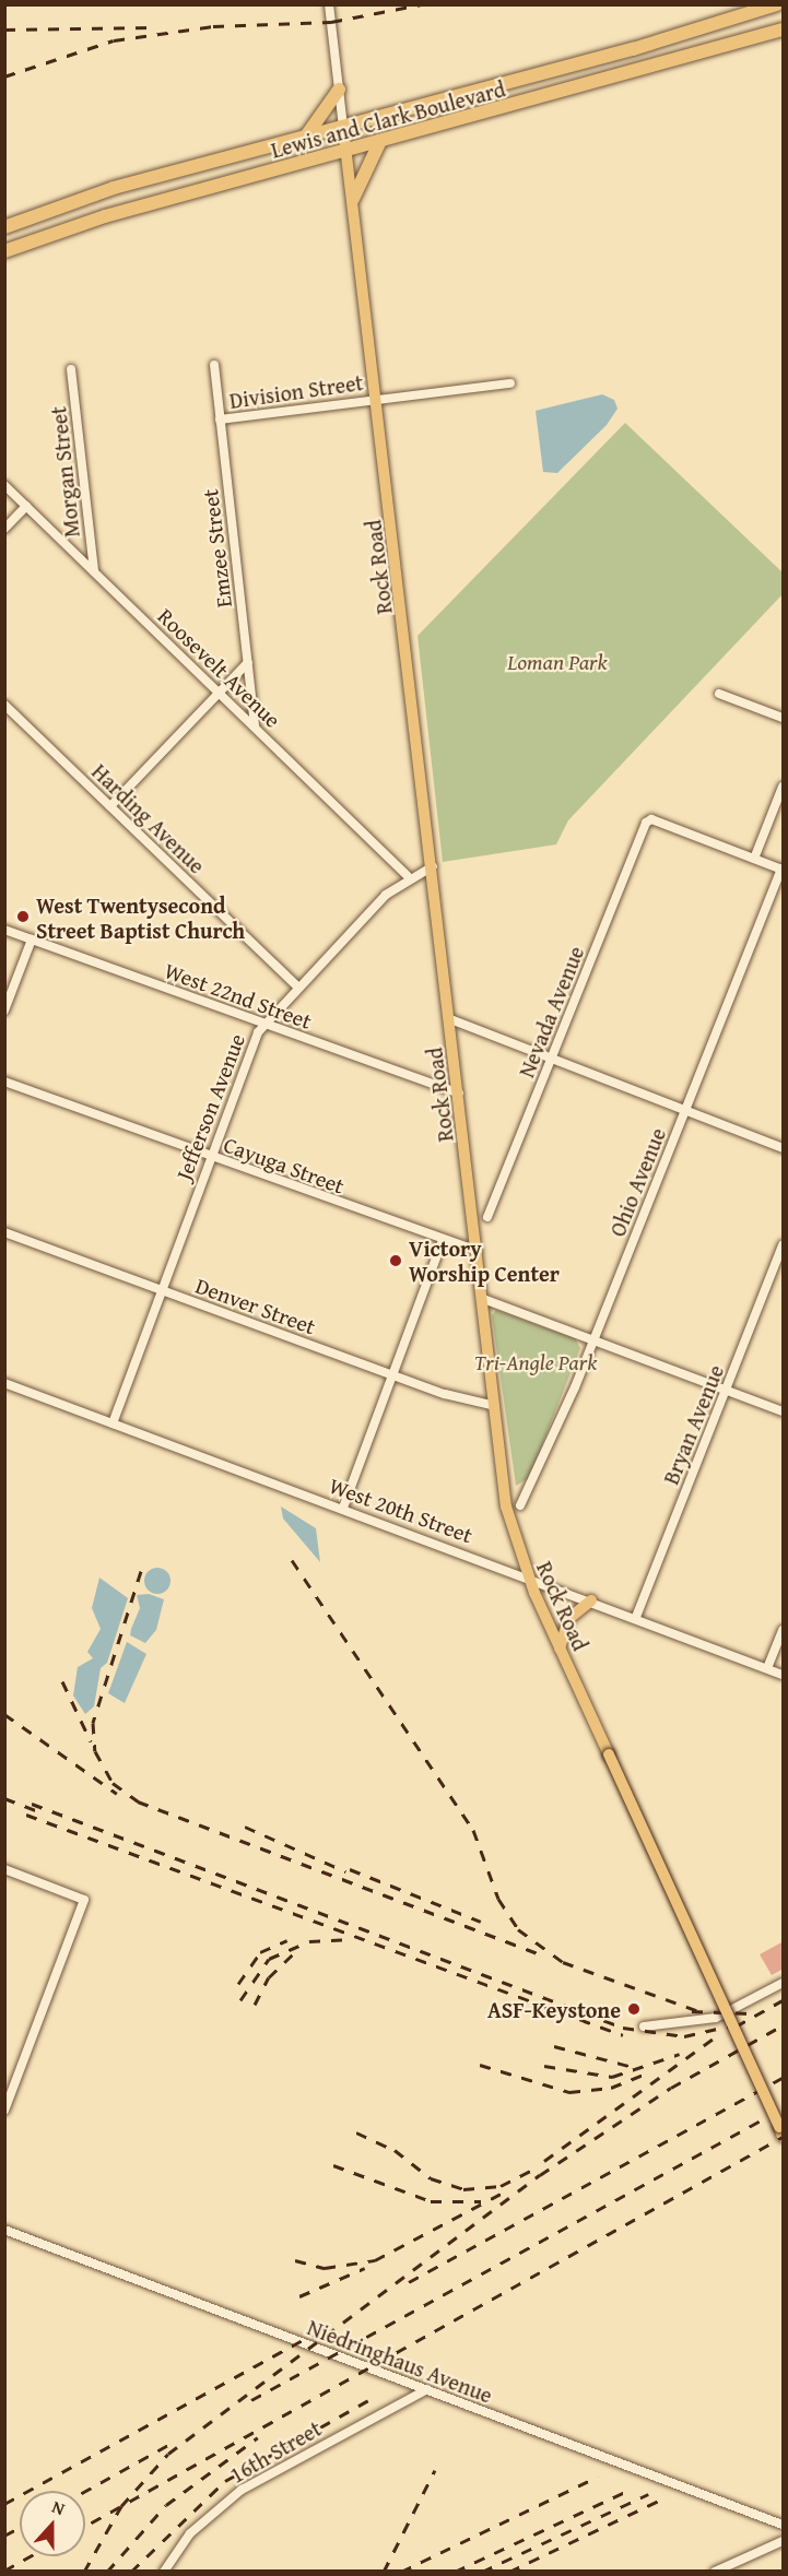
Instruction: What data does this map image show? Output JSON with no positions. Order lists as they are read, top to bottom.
{
  "streets": {
    "highway": ["Lewis and Clark Boulevard"],
    "main road": ["Rock Road"],
    "street": [
      "Division Street",
      "Morgan Street",
      "Emzee Street",
      "Roosevelt Avenue",
      "Harding Avenue",
      "West 22nd Street",
      "Nevada Avenue",
      "Jefferson Avenue",
      "Cayuga Street",
      "Ohio Avenue",
      "Denver Street",
      "Bryan Avenue",
      "West 20th Street",
      "Niedringhaus Avenue",
      "16th Street"
    ]
  },
  "crossings": [
    ["Lewis and Clark Boulevard", "Rock Road"],
    ["Division Street", "Emzee Street"],
    ["Division Street", "Rock Road"],
    ["Morgan Street", "Roosevelt Avenue"],
    ["Emzee Street", "Roosevelt Avenue"],
    ["Rock Road", "West 22nd Street"],
    ["Rock Road", "Jefferson Avenue"],
    ["Rock Road", "Cayuga Street"],
    ["Rock Road", "Denver Street"],
    ["Rock Road", "West 20th Street"],
    ["Roosevelt Avenue", "Jefferson Avenue"],
    ["Harding Avenue", "Jefferson Avenue"],
    ["West 22nd Street", "Jefferson Avenue"],
    ["Jefferson Avenue", "Cayuga Street"],
    ["Jefferson Avenue", "Denver Street"],
    ["Jefferson Avenue", "West 20th Street"],
    ["Bryan Avenue", "West 20th Street"],
    ["Niedringhaus Avenue", "16th Street"]
  ],
  "parks": ["Loman Park", "Tri-Angle Park"],
  "places": ["West Twentysecond Street Baptist Church", "Victory Worship Center", "ASF-Keystone"],
  "north": "top"
}
